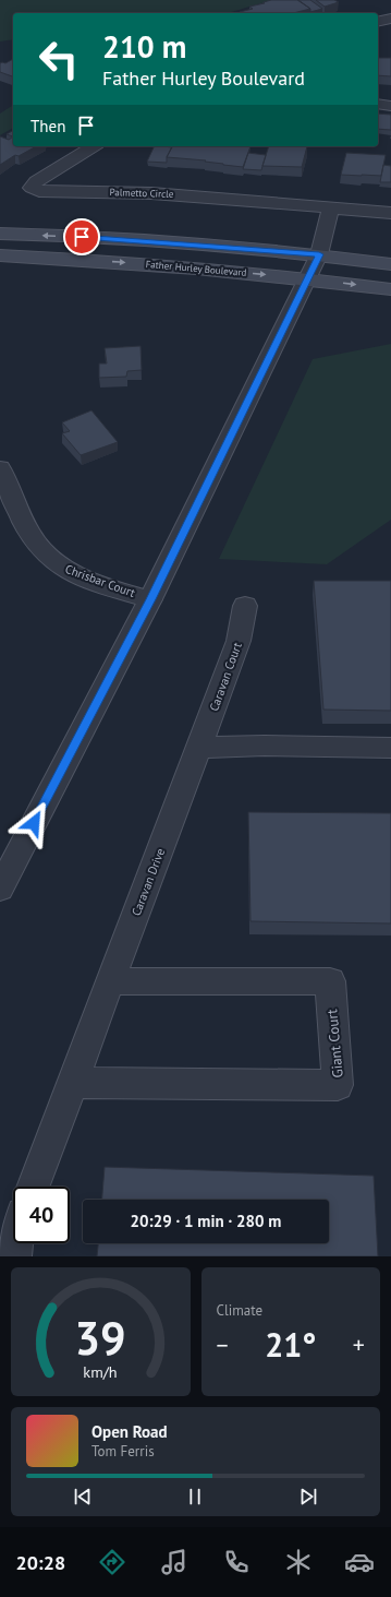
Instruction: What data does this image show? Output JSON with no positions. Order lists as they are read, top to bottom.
{
  "streets": {
    "main road": ["Father Hurley Boulevard"],
    "street": [
      "Palmetto Circle",
      "Chrisbar Court",
      "Caravan Court",
      "Caravan Drive",
      "Giant Court"
    ]
  },
  "crossings": [
    ["Caravan Court", "Caravan Drive"],
    ["Caravan Drive", "Giant Court"]
  ],
  "page": {
    "turn": ["210 m", "Father Hurley Boulevard"],
    "then": "Then",
    "limit": "40",
    "trip": "20:29 · 1 min · 280 m",
    "tile": "Climate",
    "heat": ["−", "21°", "+"],
    "song": ["Open Road", "Tom Ferris"],
    "tabs": "20:28",
    "gauge": ["39", "km/h"]
  }
}
